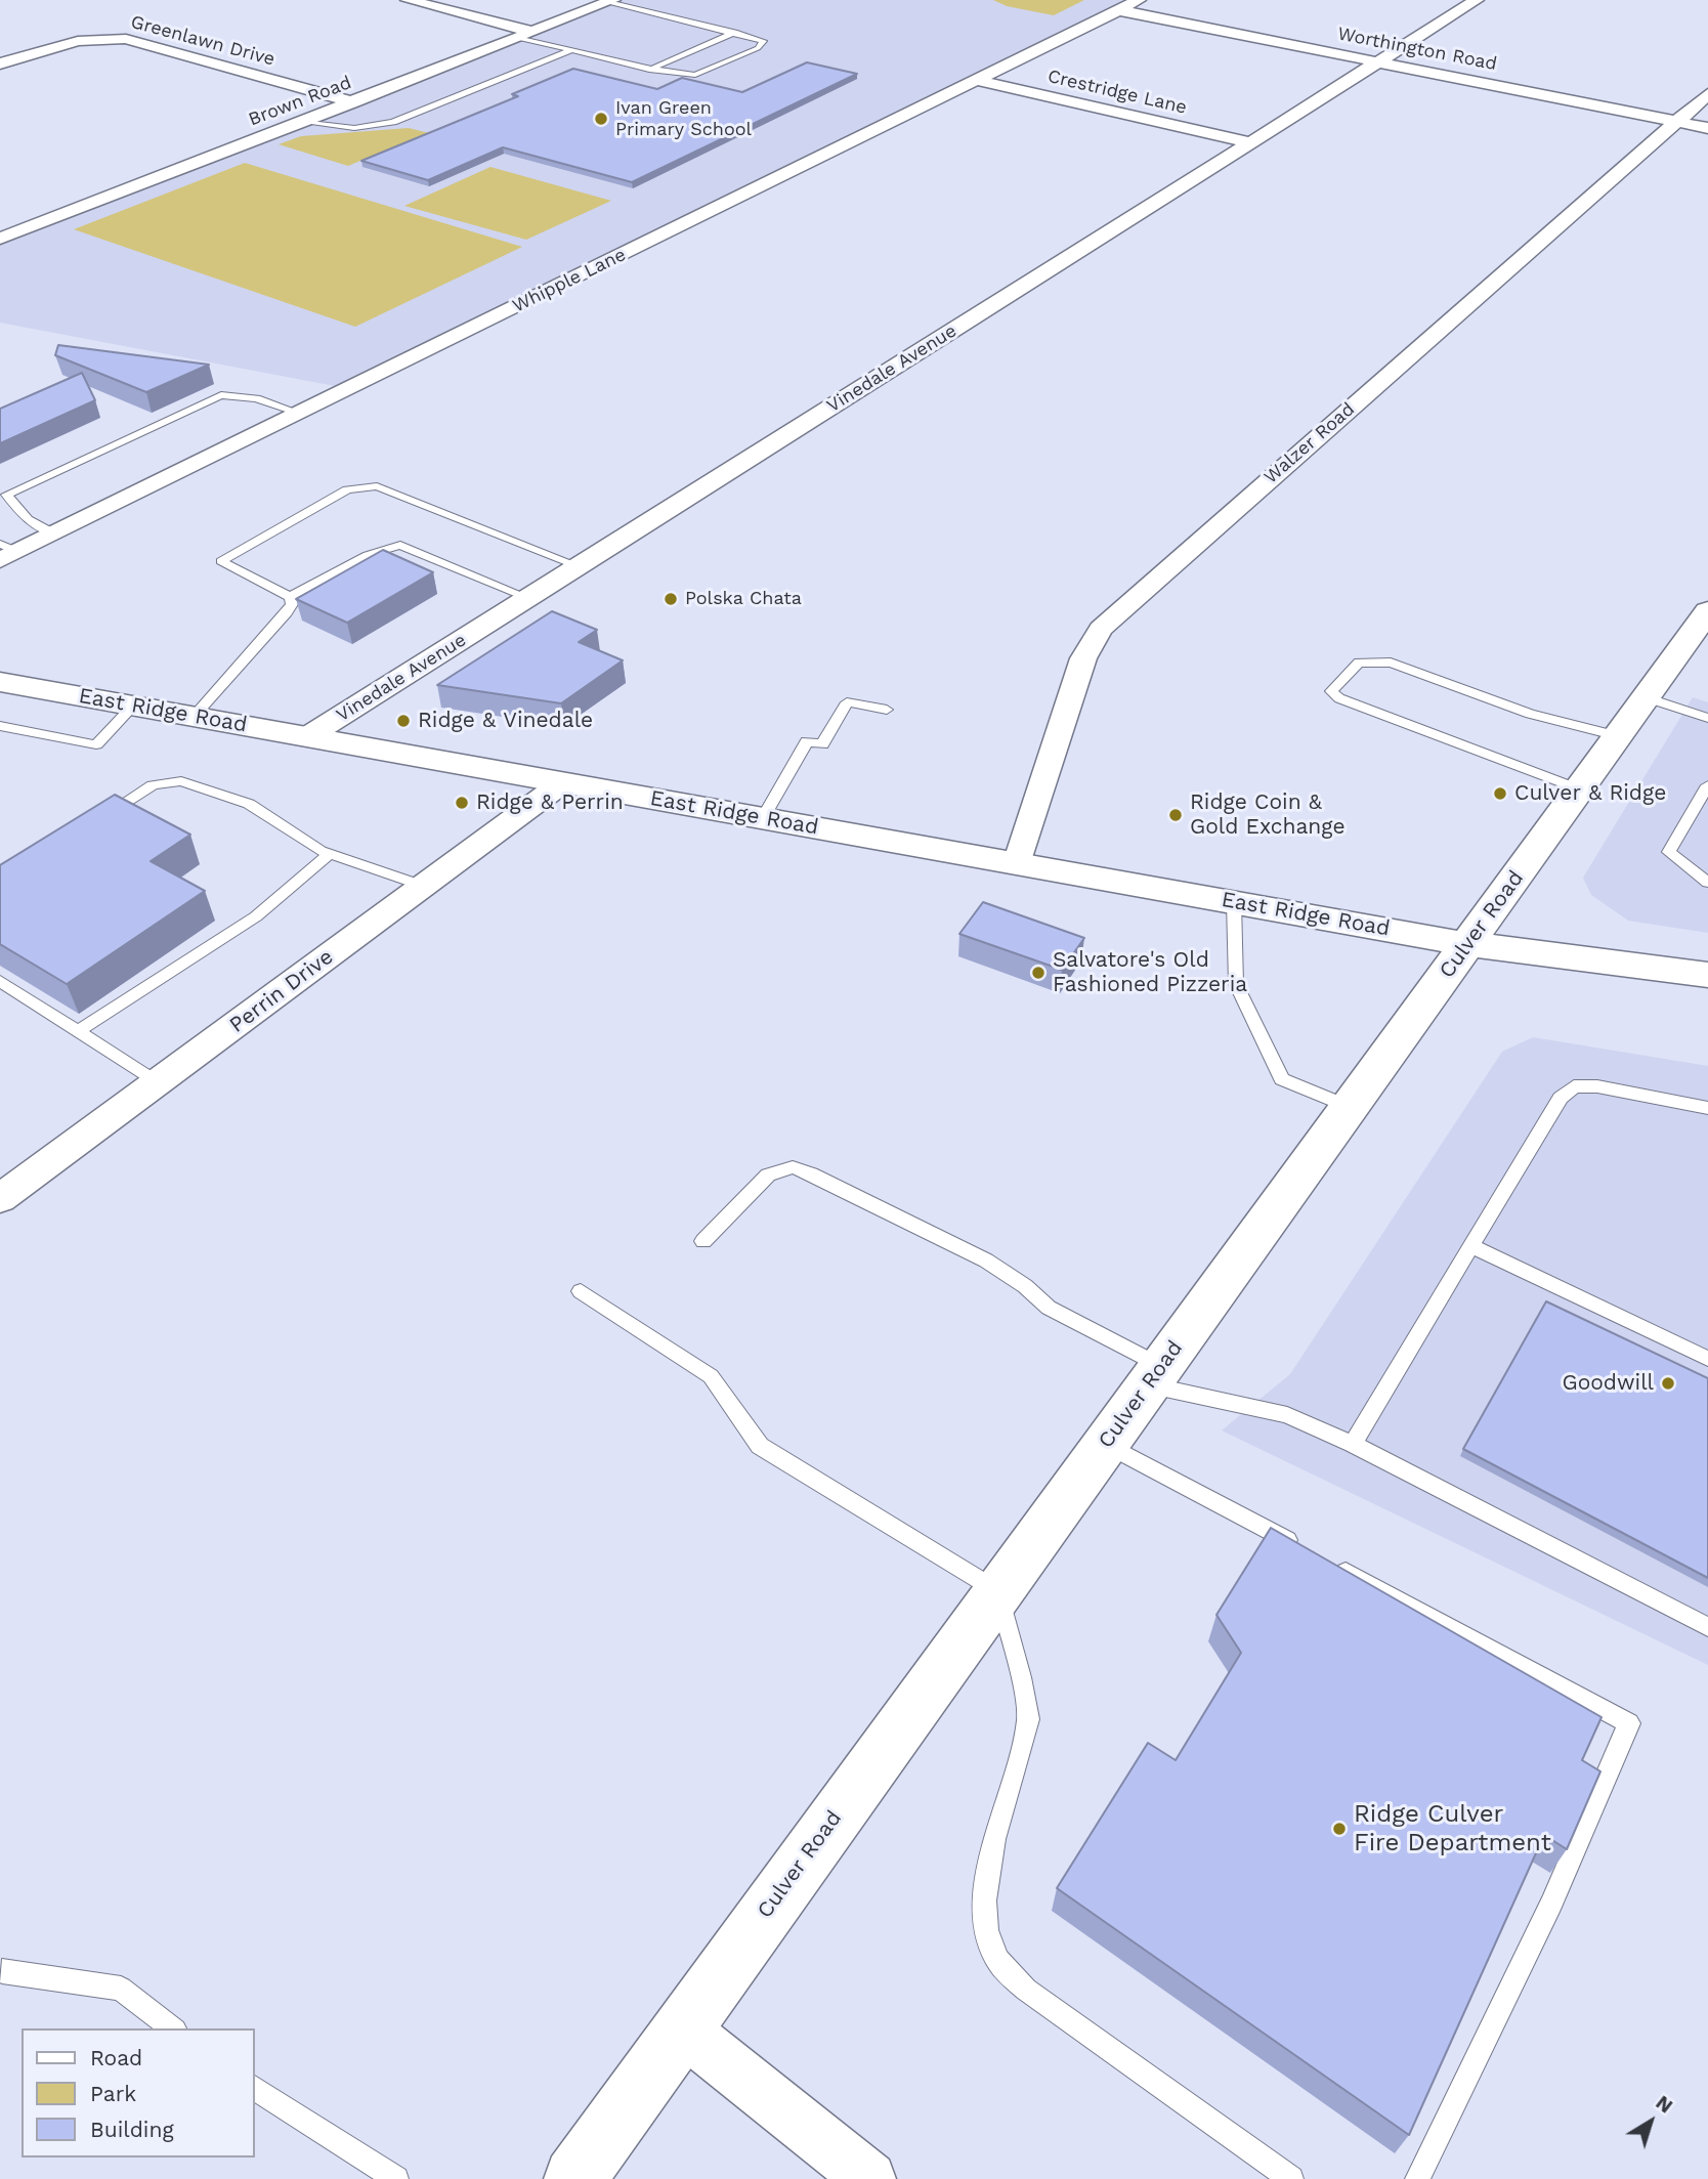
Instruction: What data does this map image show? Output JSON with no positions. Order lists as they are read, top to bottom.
{
  "streets": {
    "main road": ["East Ridge Road", "Culver Road"],
    "street": [
      "Greenlawn Drive",
      "Worthington Road",
      "Crestridge Lane",
      "Brown Road",
      "Whipple Lane",
      "Vinedale Avenue",
      "Walzer Road",
      "Perrin Drive"
    ]
  },
  "crossings": [
    ["Greenlawn Drive", "Brown Road"],
    ["Worthington Road", "Whipple Lane"],
    ["Worthington Road", "Vinedale Avenue"],
    ["Worthington Road", "Walzer Road"],
    ["Crestridge Lane", "Whipple Lane"],
    ["Crestridge Lane", "Vinedale Avenue"],
    ["Vinedale Avenue", "East Ridge Road"],
    ["Walzer Road", "East Ridge Road"],
    ["East Ridge Road", "Culver Road"],
    ["East Ridge Road", "Perrin Drive"]
  ],
  "places": [
    "Ivan Green Primary School",
    "Polska Chata",
    "Ridge & Vinedale",
    "Culver & Ridge",
    "Ridge & Perrin",
    "Ridge Coin & Gold Exchange",
    "Salvatore's Old Fashioned Pizzeria",
    "Goodwill",
    "Ridge Culver Fire Department"
  ],
  "legend": ["Road", "Park", "Building"],
  "north": "top right"
}
